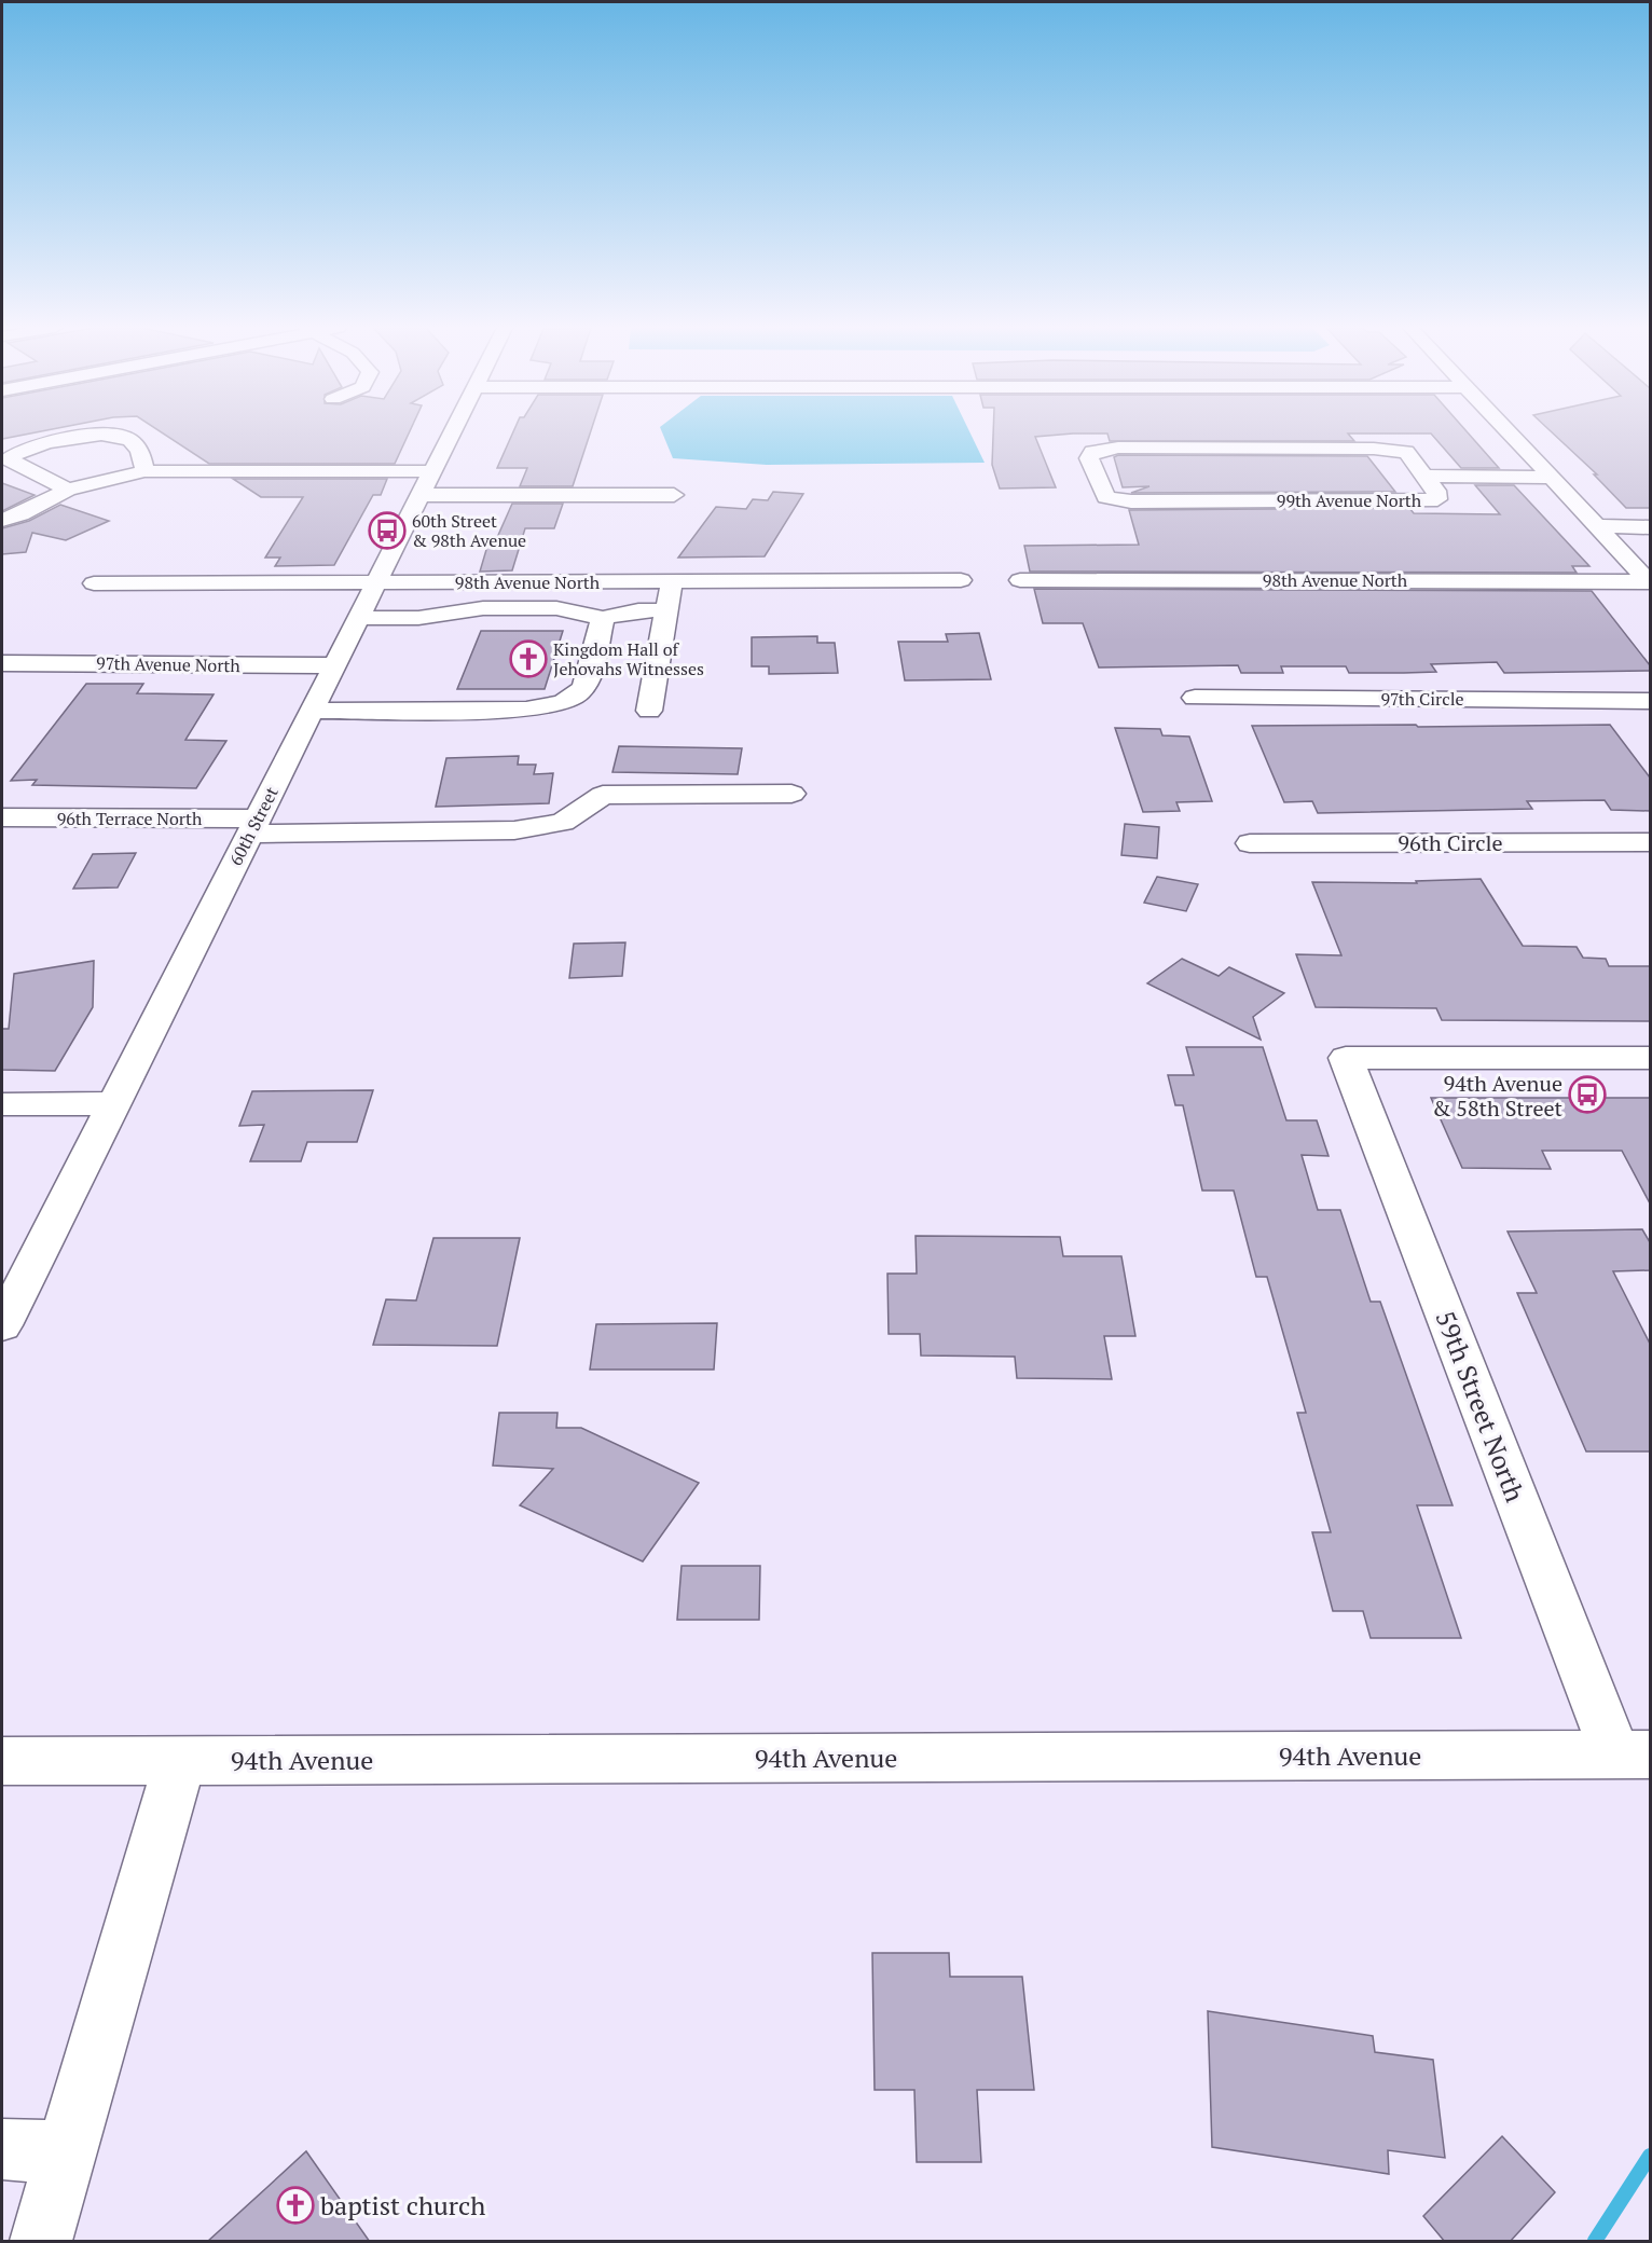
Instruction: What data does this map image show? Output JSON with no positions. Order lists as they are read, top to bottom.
{
  "streets": {
    "street": [
      "99th Avenue North",
      "98th Avenue North",
      "97th Avenue North",
      "97th Circle",
      "96th Terrace North",
      "60th Street",
      "96th Circle",
      "59th Street North",
      "94th Avenue"
    ]
  },
  "crossings": [
    ["98th Avenue North", "60th Street"],
    ["97th Avenue North", "60th Street"],
    ["96th Terrace North", "60th Street"],
    ["59th Street North", "94th Avenue"]
  ],
  "places": {
    "bus stop": ["60th Street & 98th Avenue", "94th Avenue & 58th Street"],
    "church": ["Kingdom Hall of Jehovahs Witnesses", "baptist church"]
  }
}
